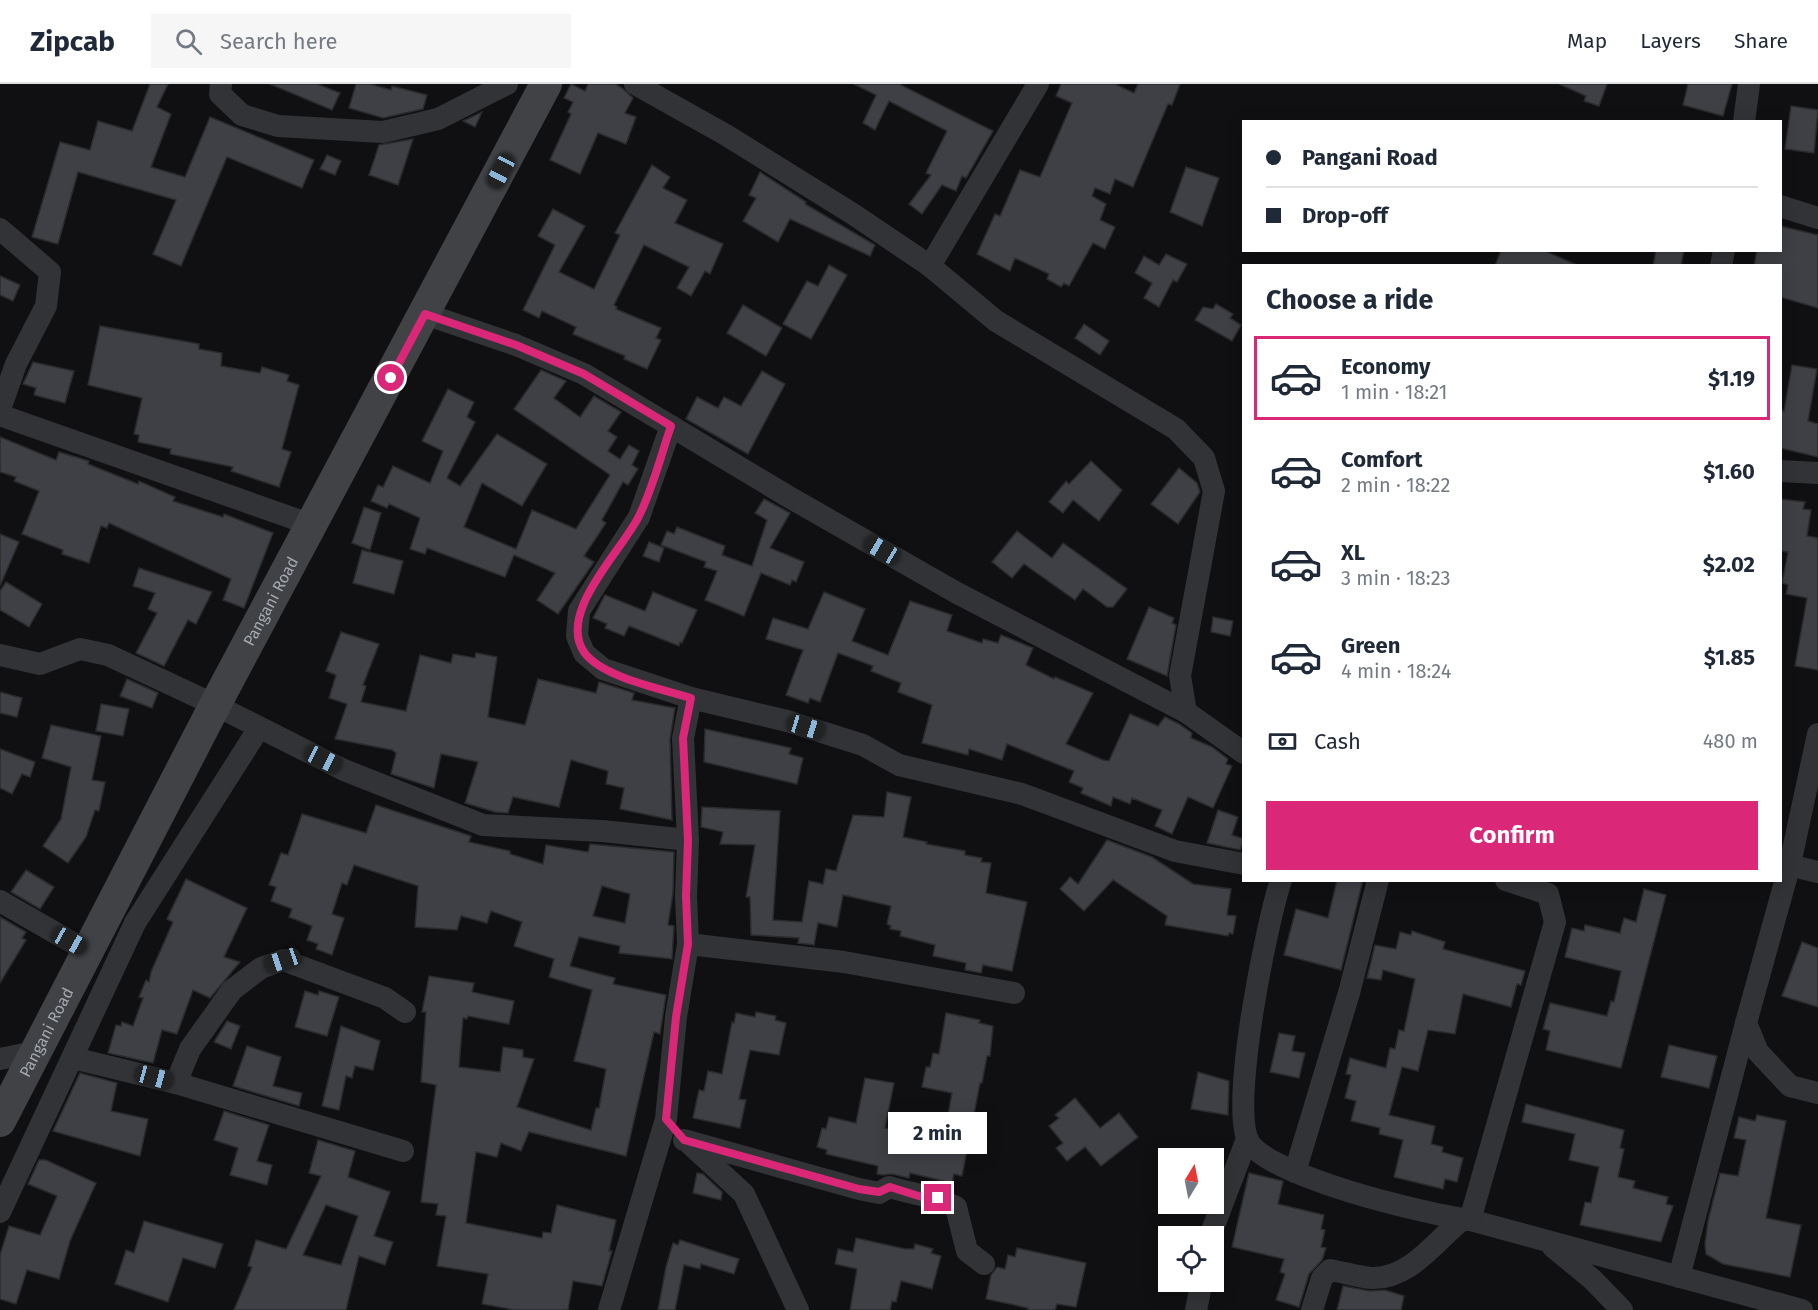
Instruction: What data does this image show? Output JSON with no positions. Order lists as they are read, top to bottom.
{
  "streets": {
    "main road": ["Pangani Road"]
  },
  "north": "top",
  "page": {
    "header": "Zipcab",
    "search": "Search here",
    "nav": ["Map", "Layers", "Share"],
    "banner": ["Pangani Road", "Drop-off"],
    "heading": "Choose a ride",
    "list": [
      {
        "name": "Economy",
        "note": "1 min · 18:21",
        "value": "$1.19"
      },
      {
        "name": "Comfort",
        "note": "2 min · 18:22",
        "value": "$1.60"
      },
      {
        "name": "XL",
        "note": "3 min · 18:23",
        "value": "$2.02"
      },
      {
        "name": "Green",
        "note": "4 min · 18:24",
        "value": "$1.85"
      }
    ],
    "pay": ["Cash", "480 m"],
    "buttons": "Confirm",
    "bubble": "2 min"
  }
}
